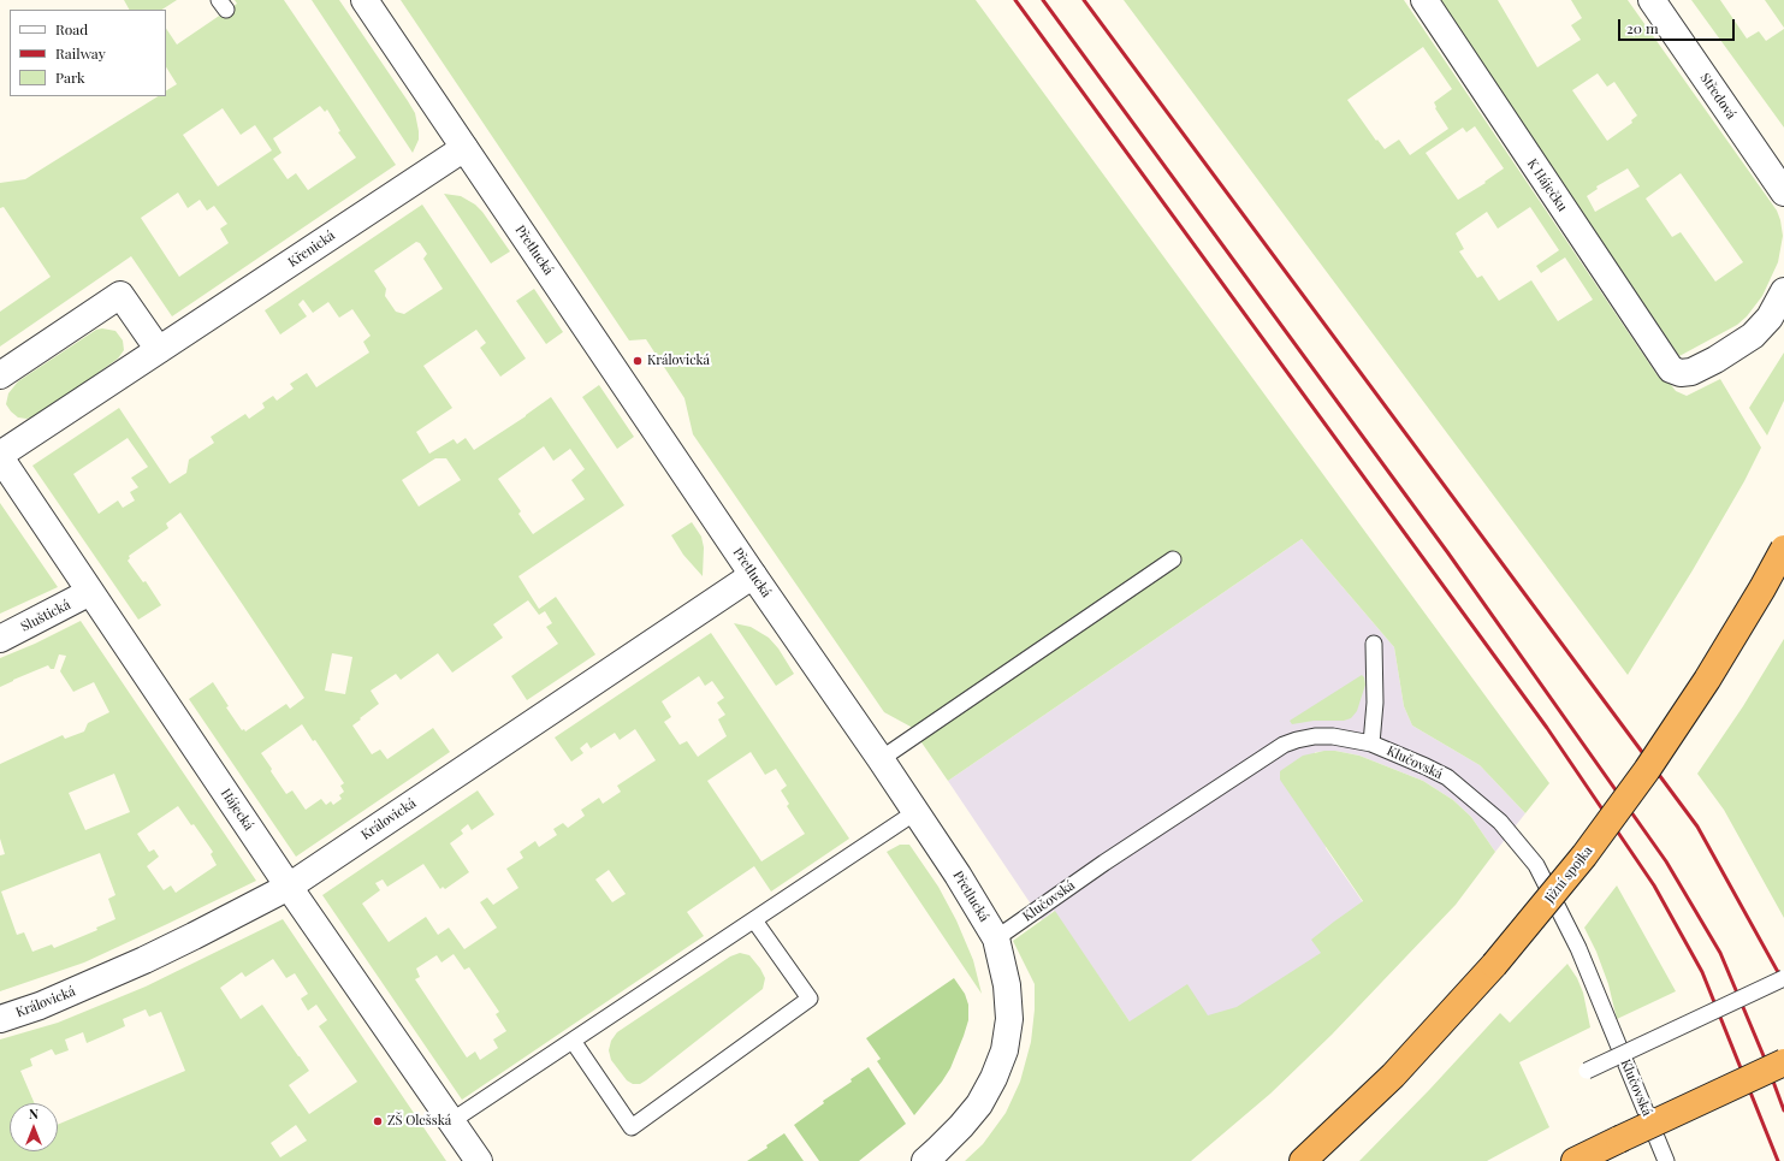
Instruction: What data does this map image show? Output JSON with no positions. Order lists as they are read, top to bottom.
{
  "streets": {
    "highway": ["Jižní spojka"],
    "street": [
      "Středová",
      "K Háječku",
      "Křenická",
      "Přetlucká",
      "Sluštická",
      "Hájecká",
      "Královická"
    ],
    "lane": ["Klučovská"]
  },
  "crossings": [
    ["Křenická", "Přetlucká"],
    ["Křenická", "Hájecká"],
    ["Přetlucká", "Klučovská"],
    ["Přetlucká", "Královická"],
    ["Sluštická", "Hájecká"],
    ["Hájecká", "Královická"]
  ],
  "places": ["Královická", "ZŠ Olešská"],
  "legend": ["Road", "Railway", "Park"],
  "scale_bar": "20 m",
  "north": "top"
}
